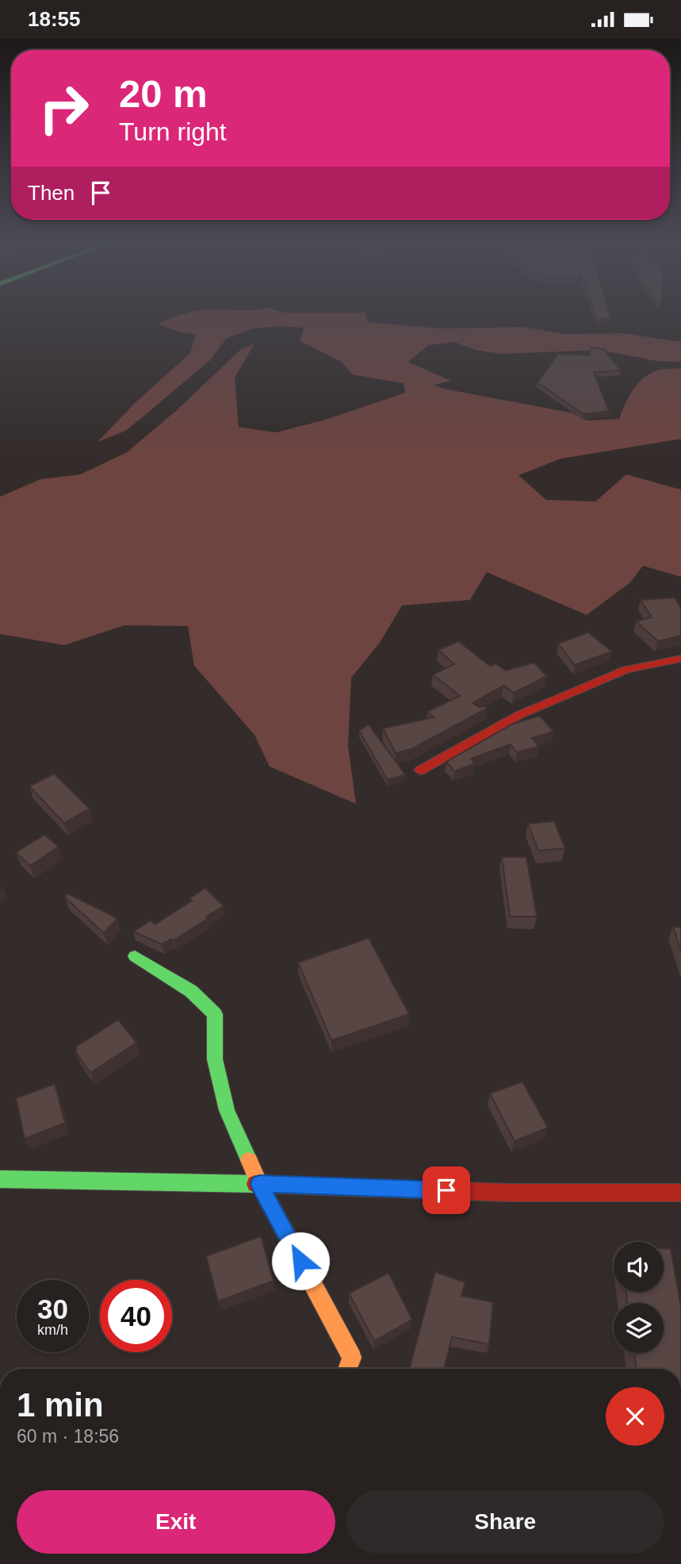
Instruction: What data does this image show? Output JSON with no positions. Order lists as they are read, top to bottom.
{
  "page": {
    "status": "18:55",
    "turn": ["20 m", "Turn right"],
    "then": "Then",
    "speed": "30 km/h",
    "limit": "40",
    "heading": ["1 min", "60 m · 18:56"],
    "buttons": ["Exit", "Share"]
  }
}
